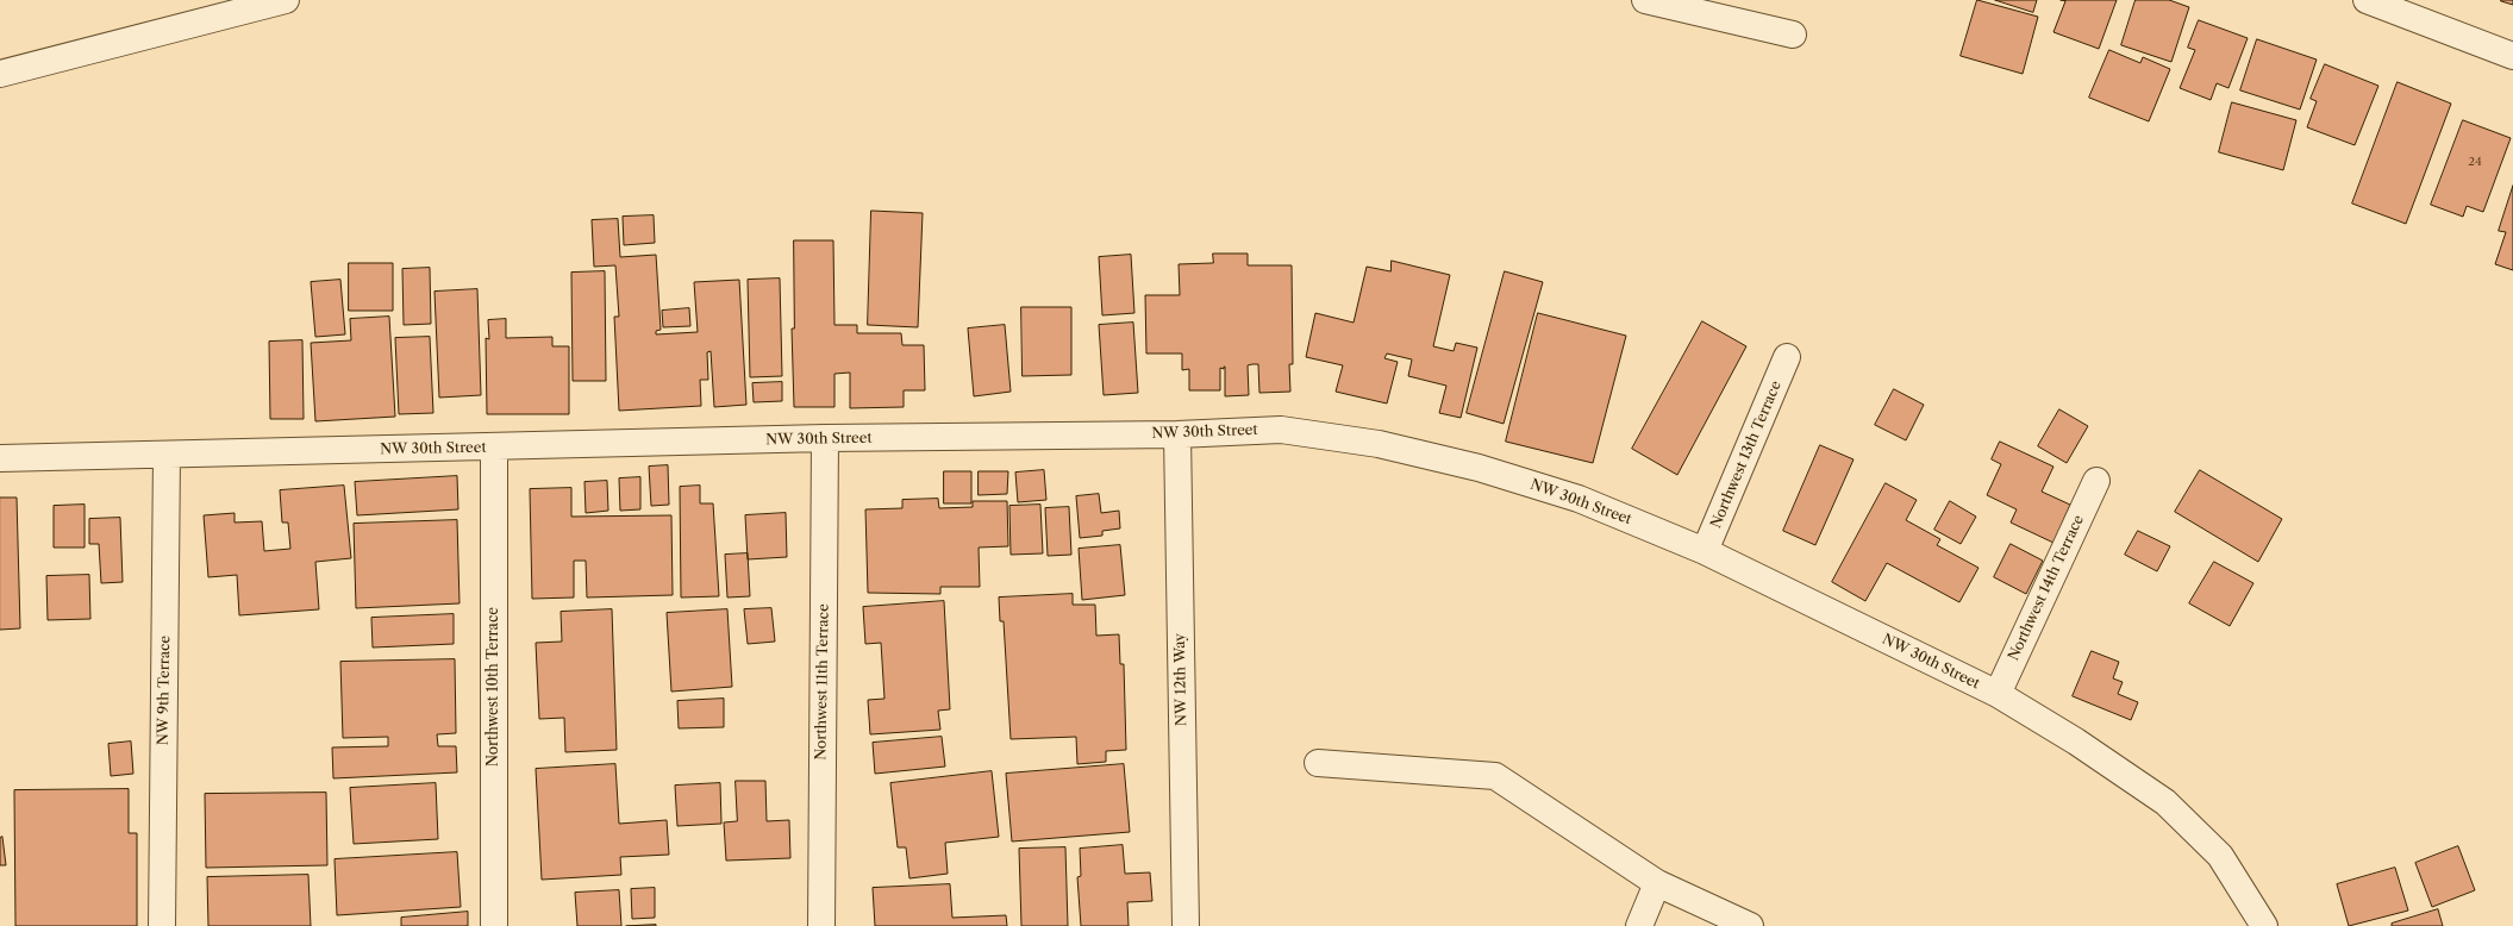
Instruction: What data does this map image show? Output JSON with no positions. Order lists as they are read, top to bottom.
{
  "streets": {
    "street": [
      "NW 30th Street",
      "Northwest 13th Terrace",
      "Northwest 14th Terrace",
      "NW 12th Way",
      "Northwest 11th Terrace",
      "Northwest 10th Terrace",
      "NW 9th Terrace"
    ]
  },
  "crossings": [
    ["NW 30th Street", "Northwest 13th Terrace"],
    ["NW 30th Street", "Northwest 14th Terrace"],
    ["NW 30th Street", "NW 12th Way"],
    ["NW 30th Street", "Northwest 11th Terrace"],
    ["NW 30th Street", "Northwest 10th Terrace"],
    ["NW 30th Street", "NW 9th Terrace"]
  ],
  "house_numbers": ["24"]
}
